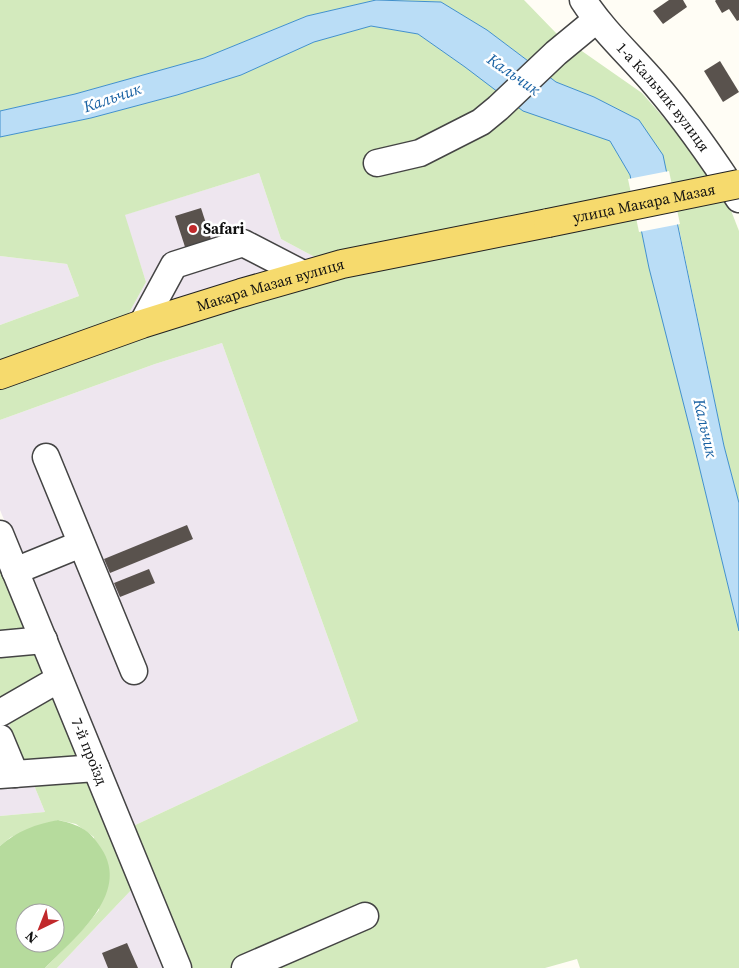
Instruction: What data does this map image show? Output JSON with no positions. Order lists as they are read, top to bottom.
{
  "streets": {
    "main road": ["улица Макара Мазая", "Макара Мазая вулиця"],
    "street": ["1-а Кальчик вулиця", "7-й проїзд"]
  },
  "crossings": [
    ["улица Макара Мазая", "Макара Мазая вулиця"]
  ],
  "water": ["Кальчик"],
  "places": ["Safari"],
  "north": "bottom left"
}
